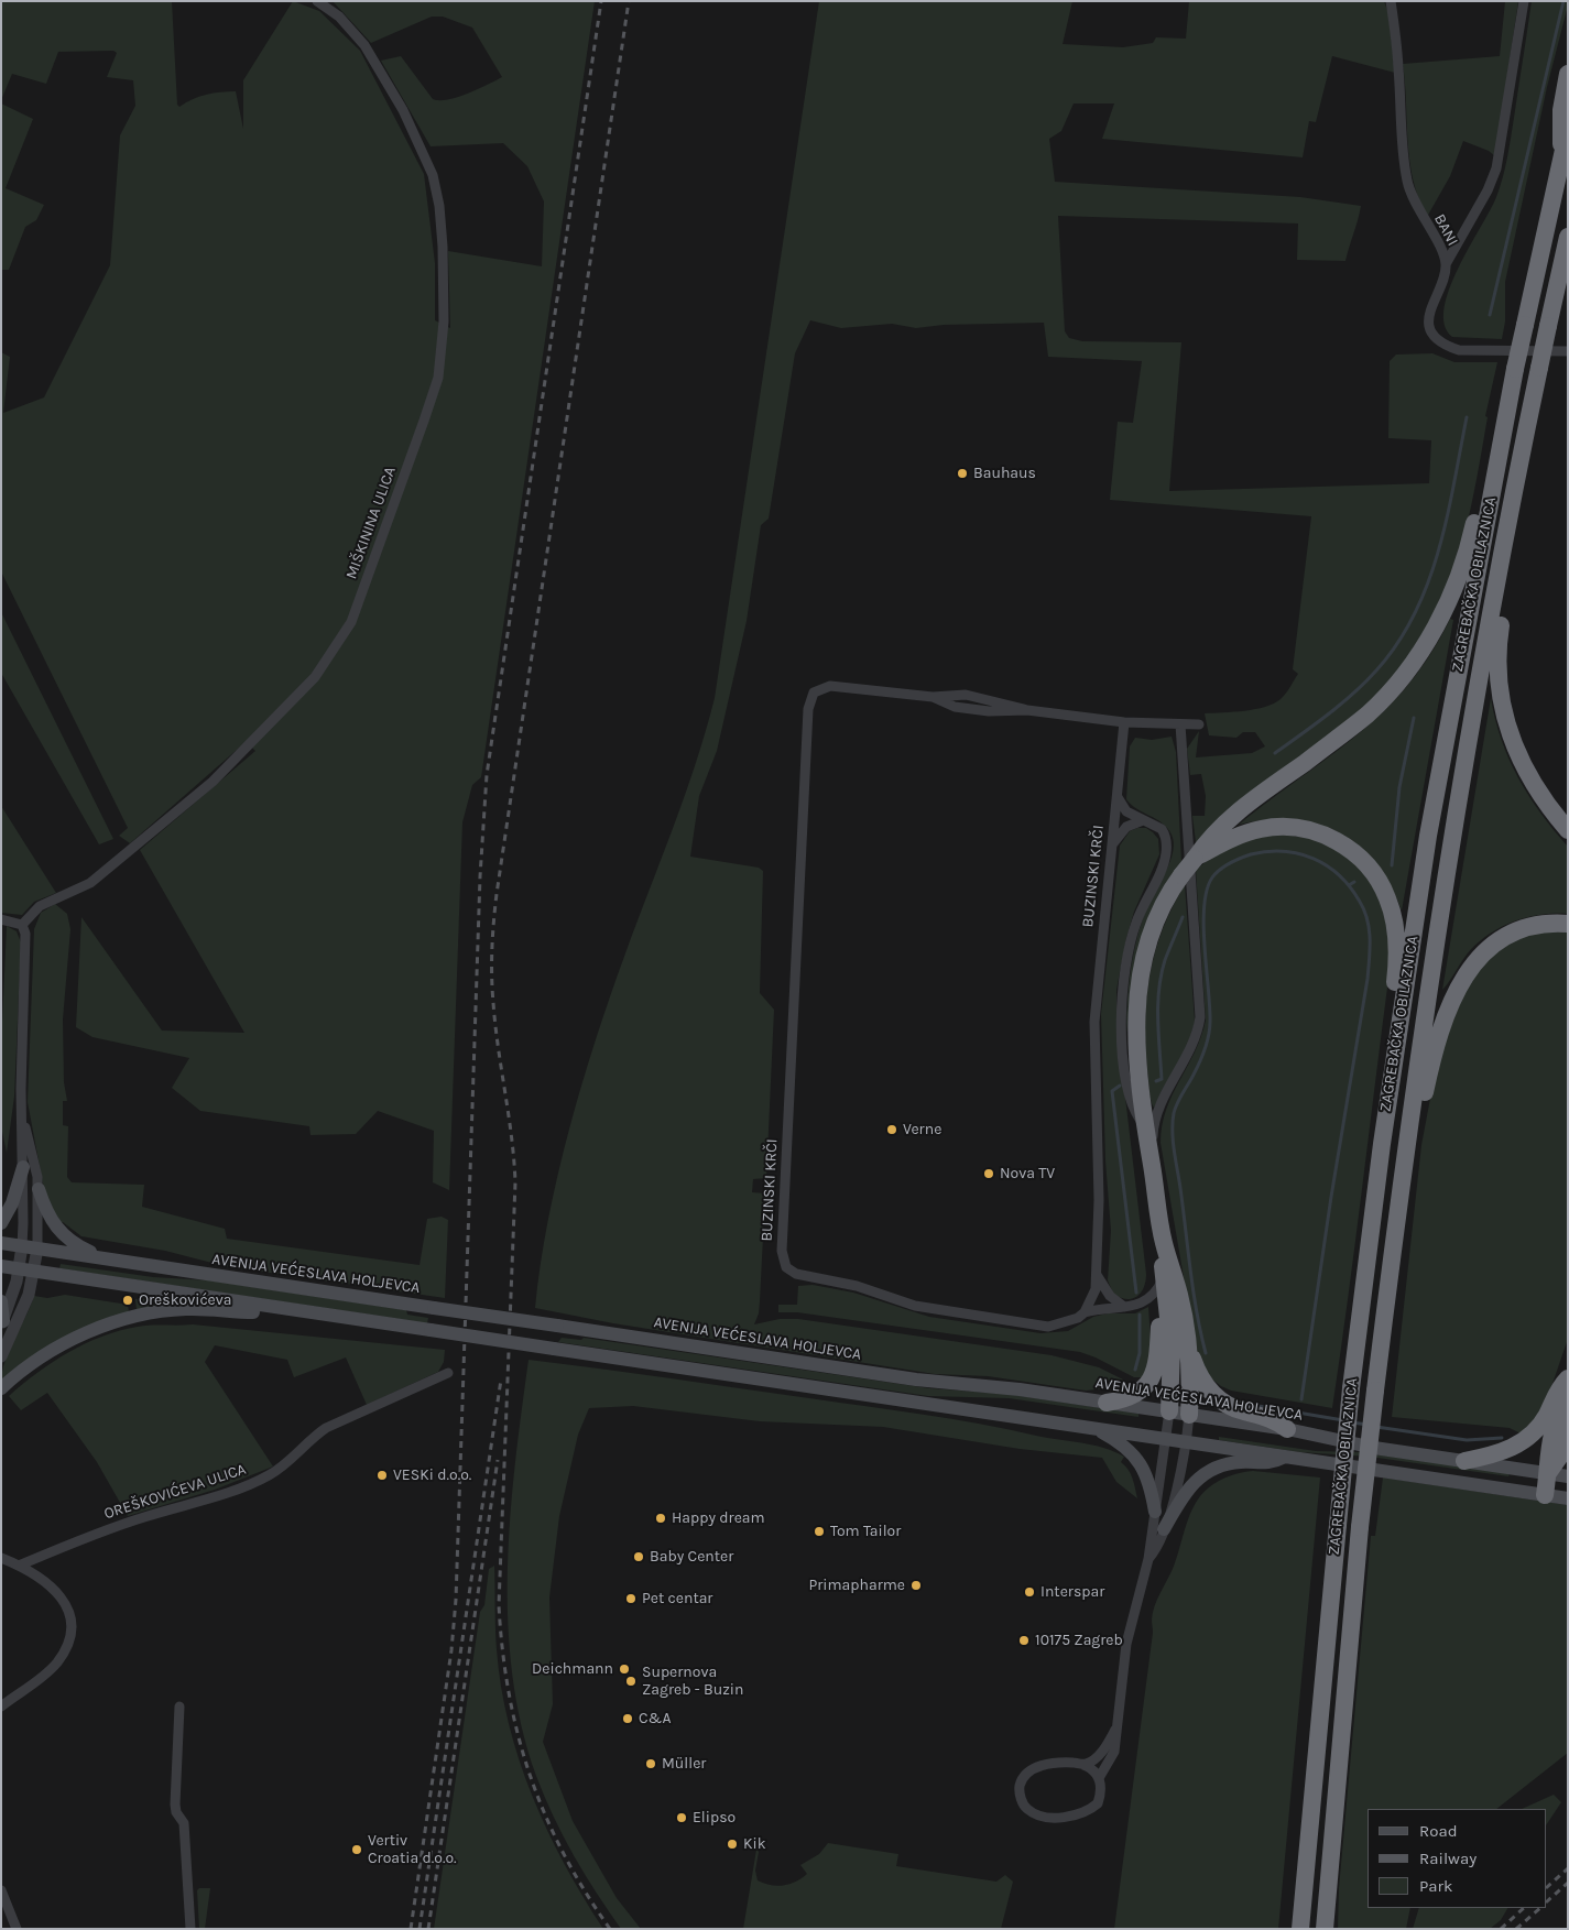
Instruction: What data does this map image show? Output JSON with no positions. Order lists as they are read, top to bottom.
{
  "streets": {
    "highway": ["ZAGREBAČKA OBILAZNICA"],
    "main road": ["AVENIJA VEĆESLAVA HOLJEVCA"],
    "street": [
      "BANI",
      "MIŠKININA ULICA",
      "BUZINSKI KRČI",
      "OREŠKOVIĆEVA ULICA"
    ]
  },
  "places": [
    "Bauhaus",
    "Verne",
    "Nova TV",
    "Oreškovićeva",
    "VESKi d.o.o.",
    "Happy dream",
    "Tom Tailor",
    "Baby Center",
    "Primapharme",
    "Interspar",
    "Pet centar",
    "10175 Zagreb",
    "Deichmann",
    "Supernova Zagreb - Buzin",
    "C&A",
    "Müller",
    "Elipso",
    "Kik",
    "Vertiv Croatia d.o.o."
  ],
  "legend": ["Road", "Railway", "Park"]
}
